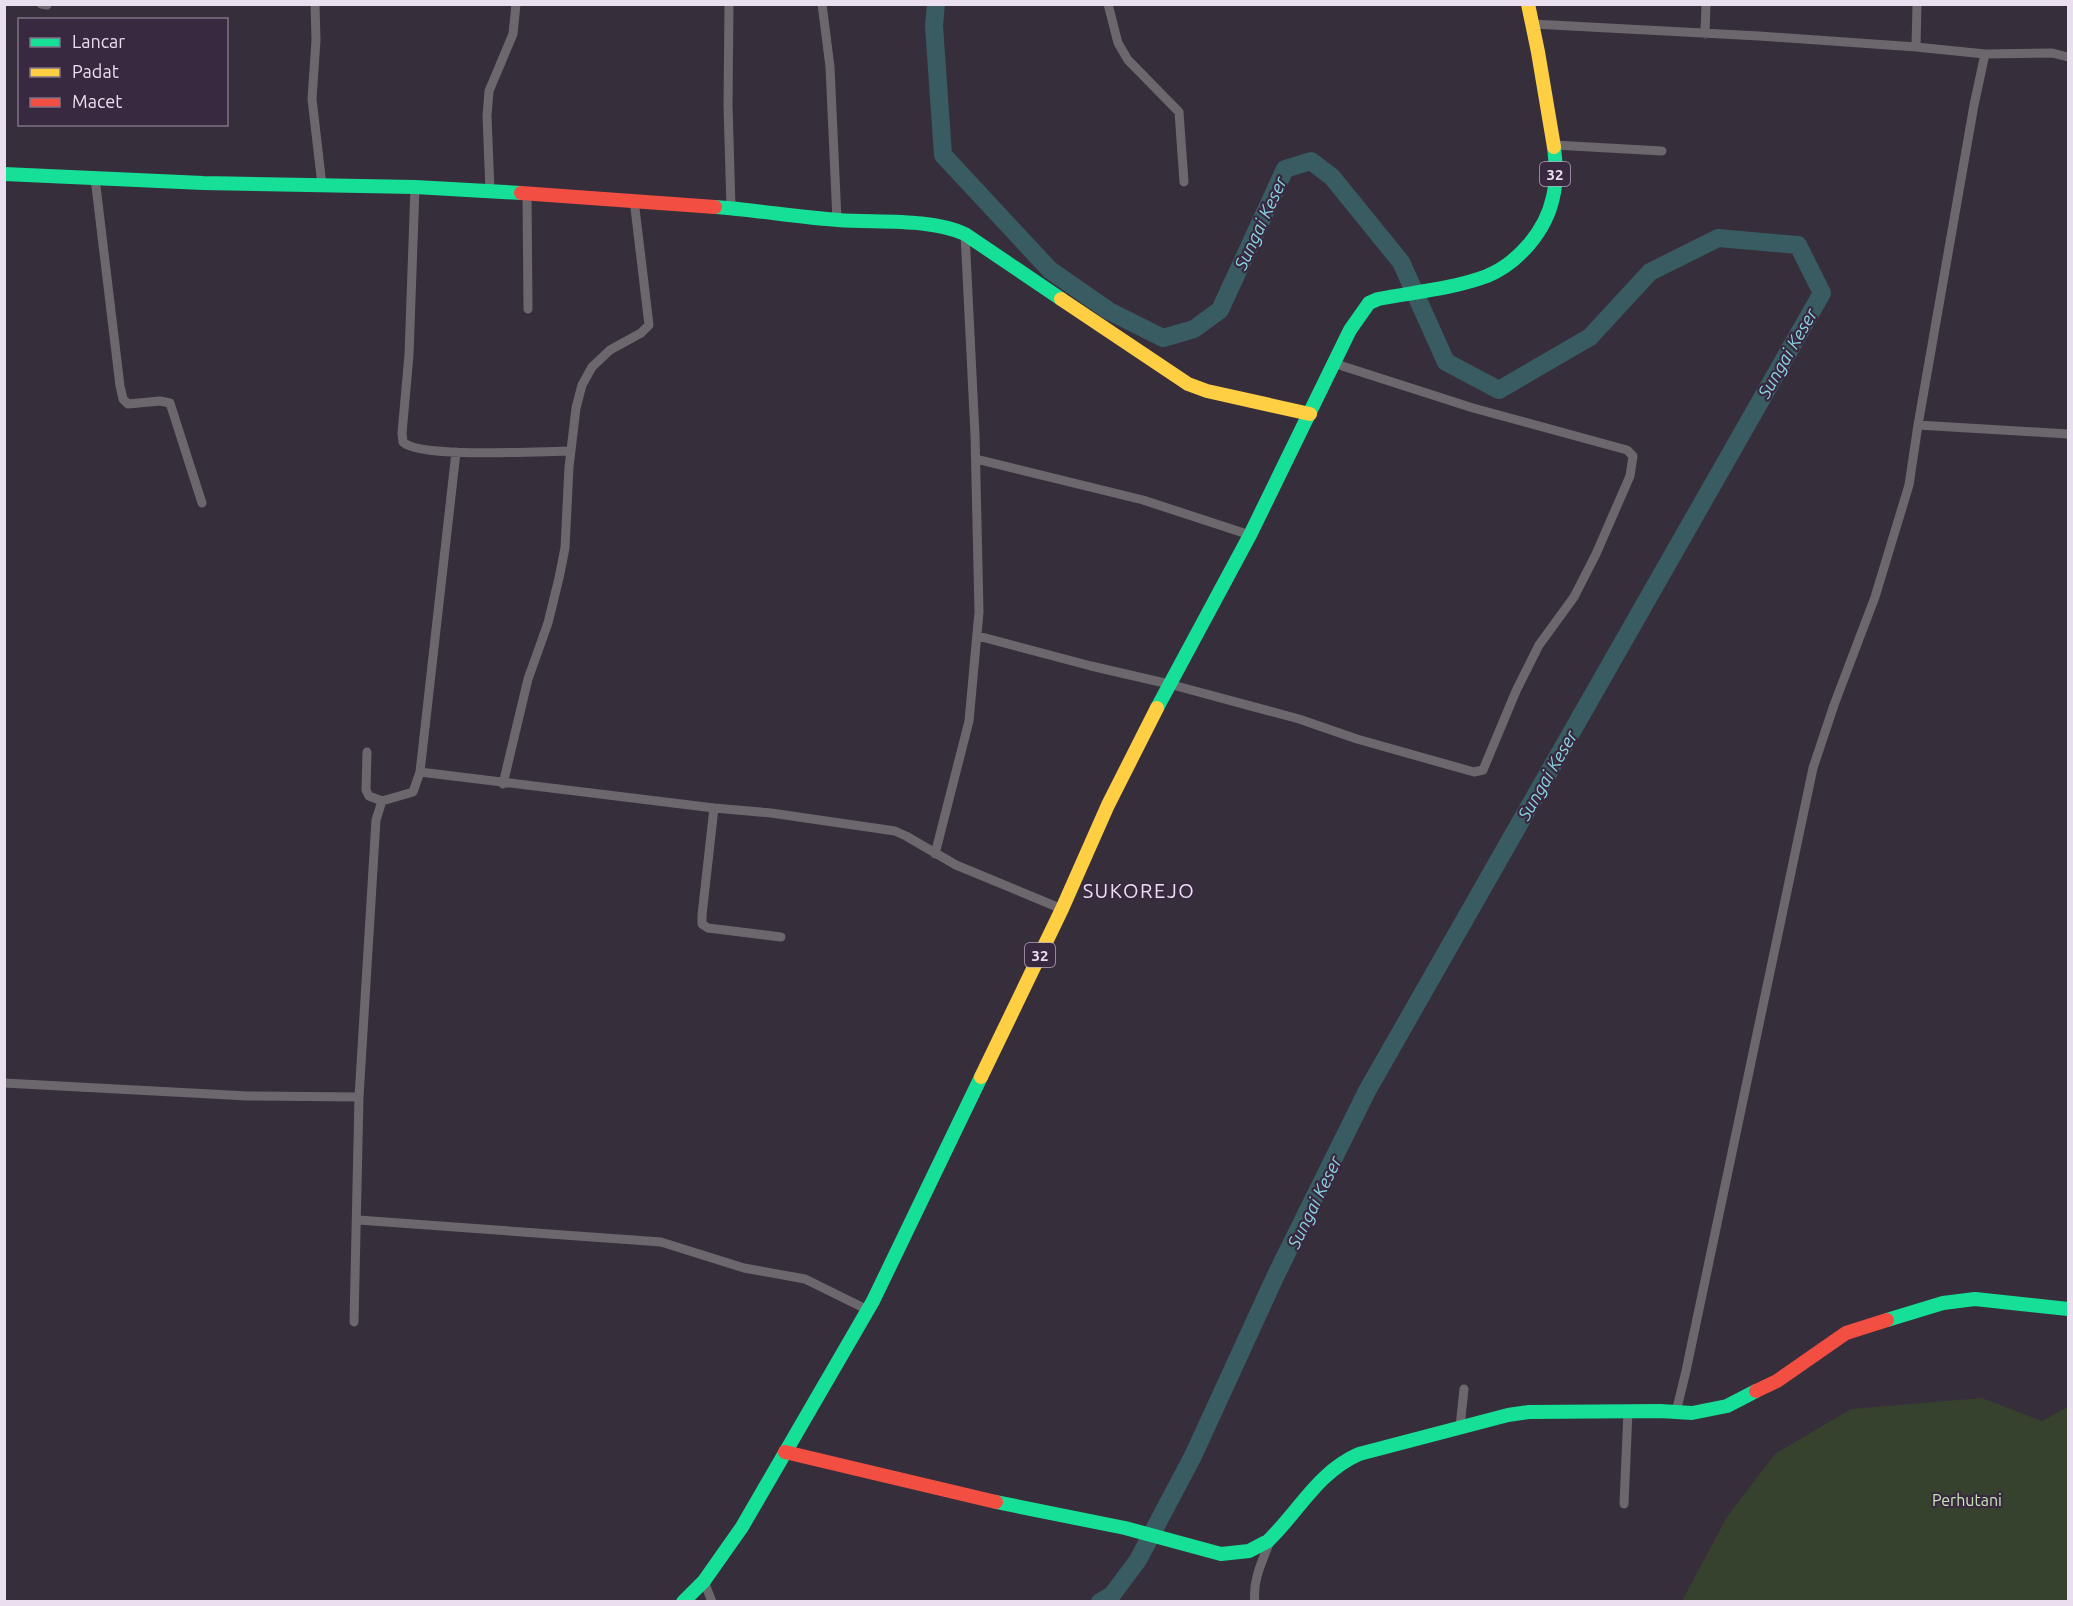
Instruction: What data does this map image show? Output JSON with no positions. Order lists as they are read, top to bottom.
{
  "streets": {
    "main road": ["32"]
  },
  "districts": ["SUKOREJO"],
  "water": ["Sungai Keser"],
  "parks": ["Perhutani"],
  "legend": ["Lancar", "Padat", "Macet"]
}
